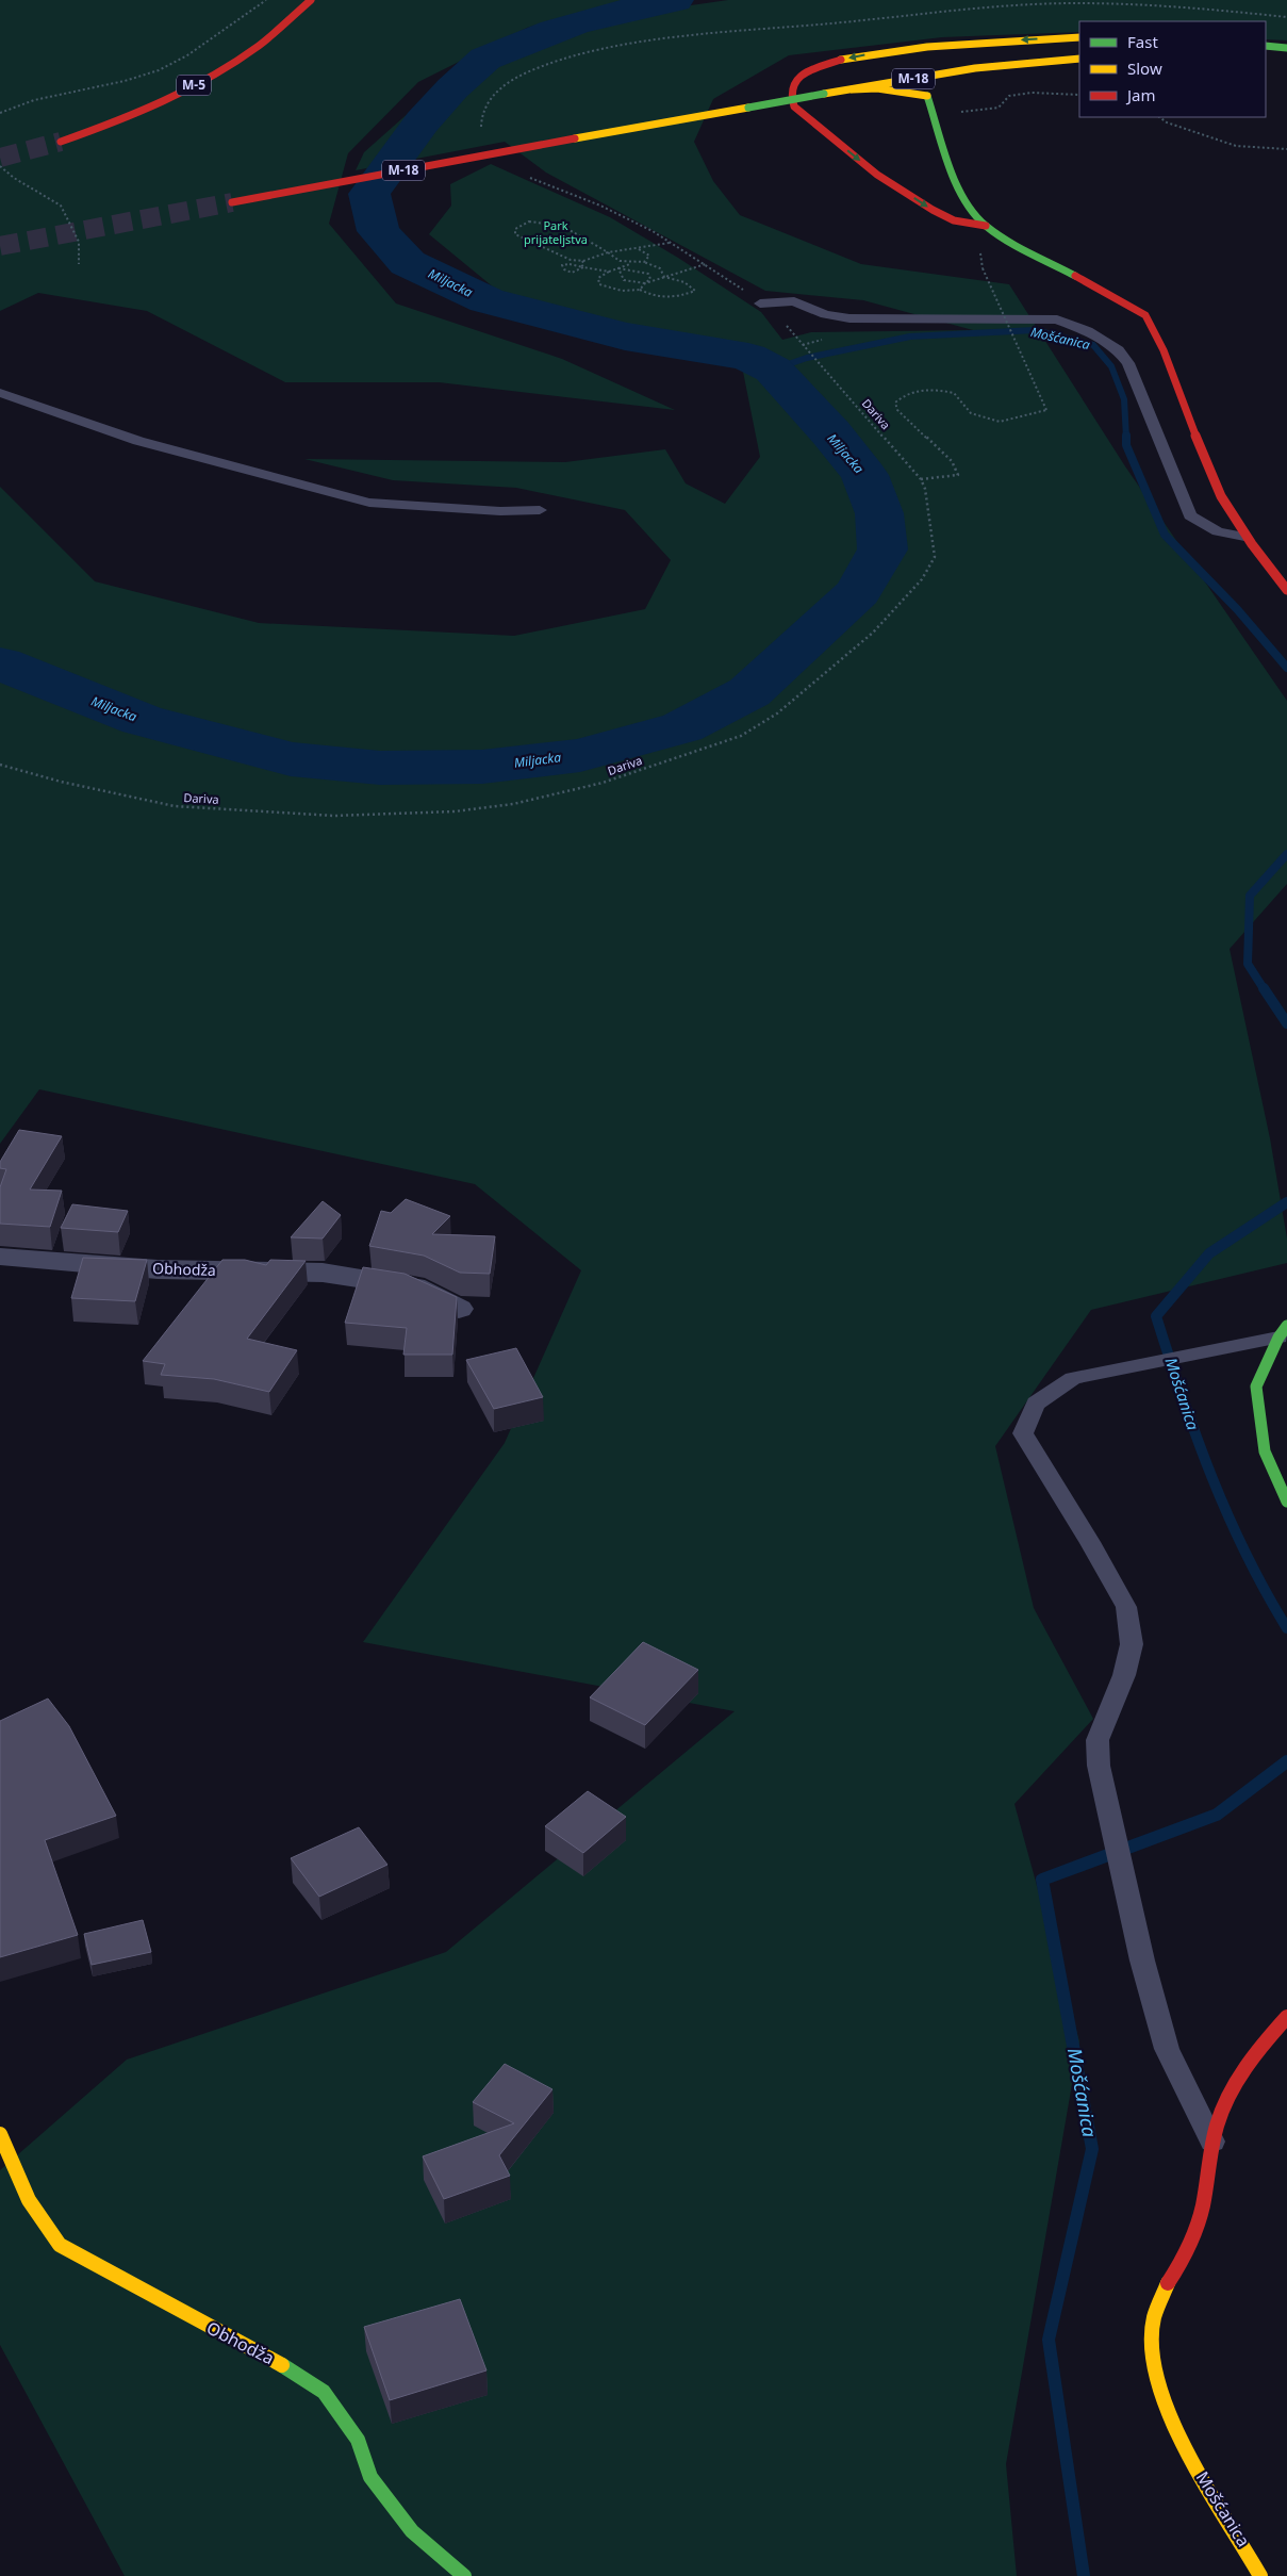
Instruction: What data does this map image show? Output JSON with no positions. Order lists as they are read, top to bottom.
{
  "streets": {
    "main road": [
      "M-18",
      "M-5",
      "Obhodža",
      "Mošćanica"
    ],
    "path": ["Dariva"]
  },
  "water": ["Miljacka", "Mošćanica"],
  "parks": ["Park prijateljstva"],
  "legend": ["Fast", "Slow", "Jam"]
}
